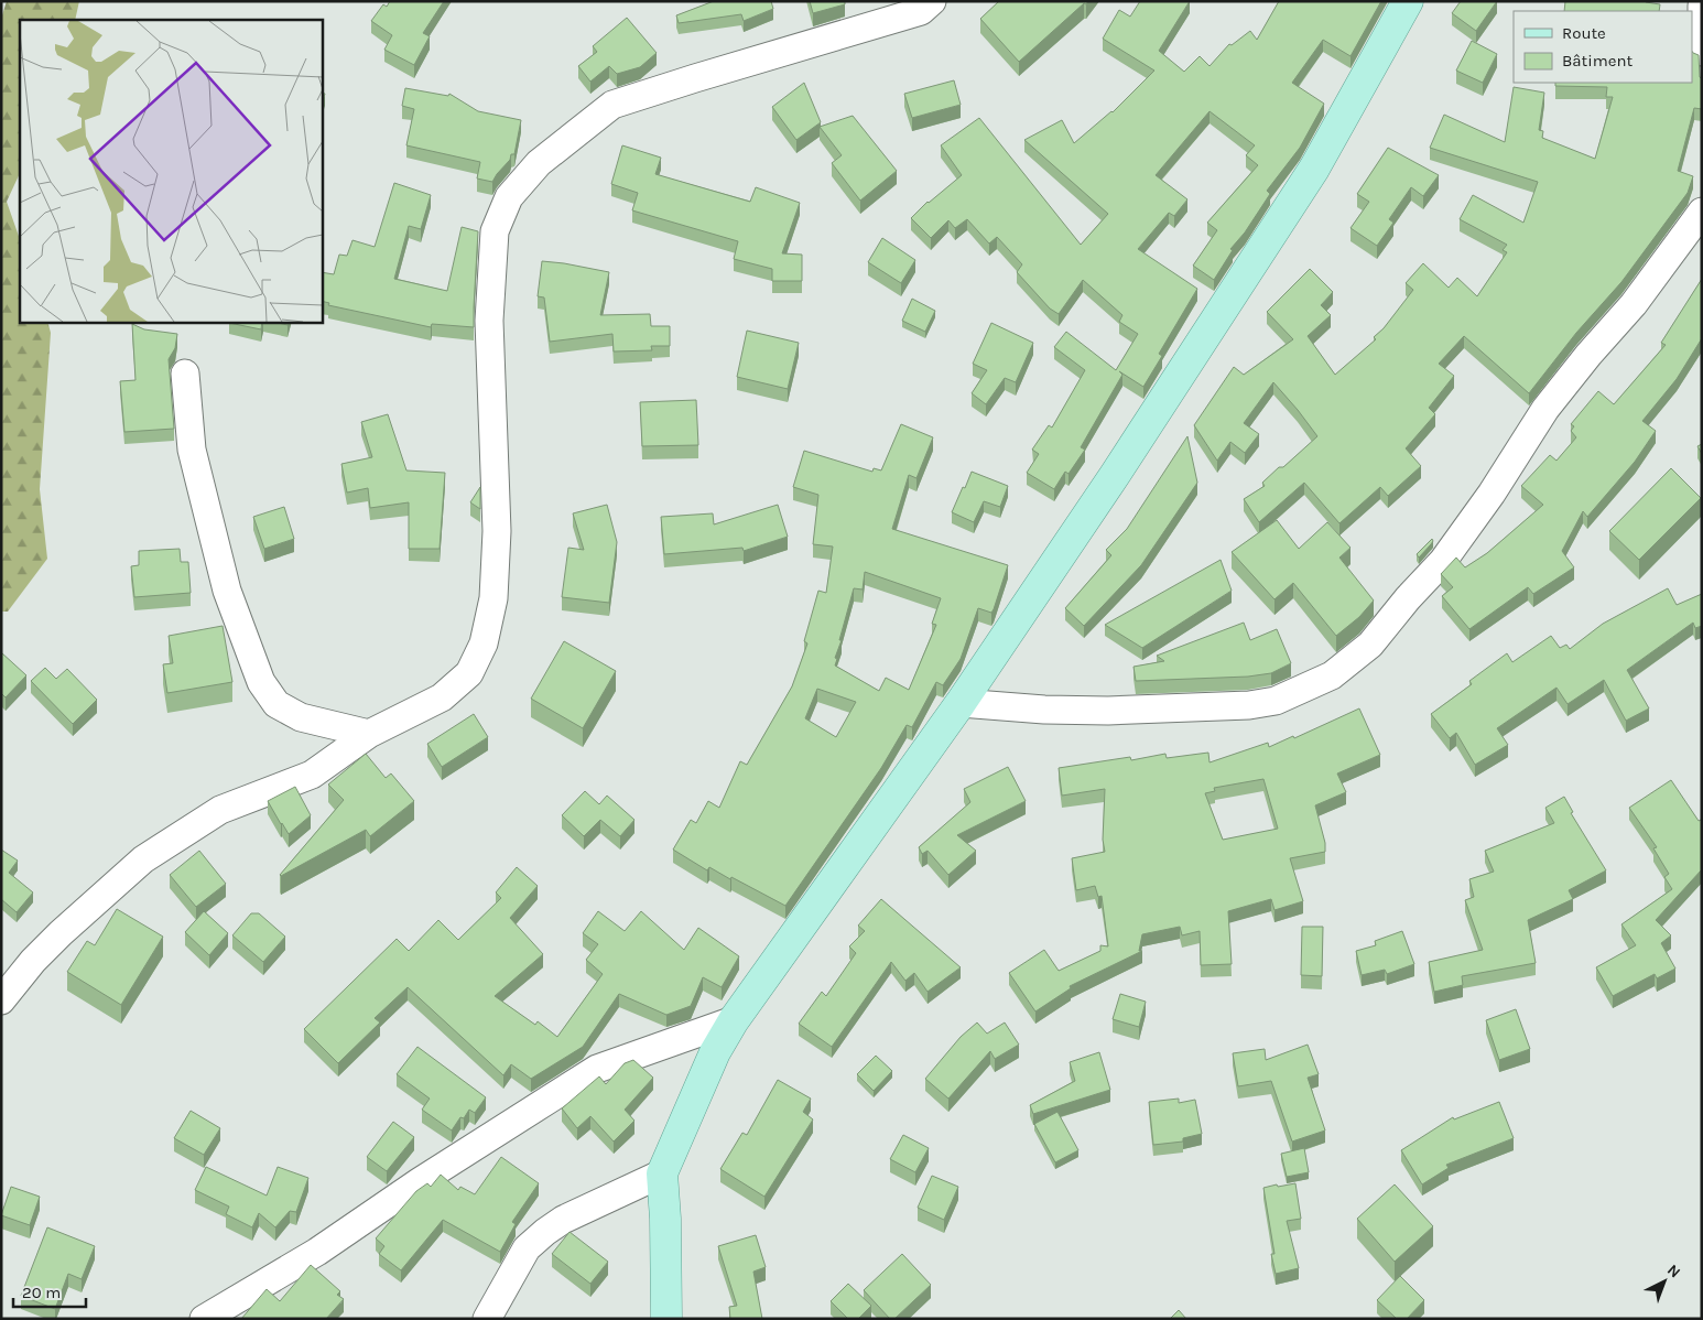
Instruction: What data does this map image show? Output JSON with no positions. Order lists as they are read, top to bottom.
{
  "legend": ["Route", "Bâtiment"],
  "scale_bar": "20 m",
  "north": "top right"
}
